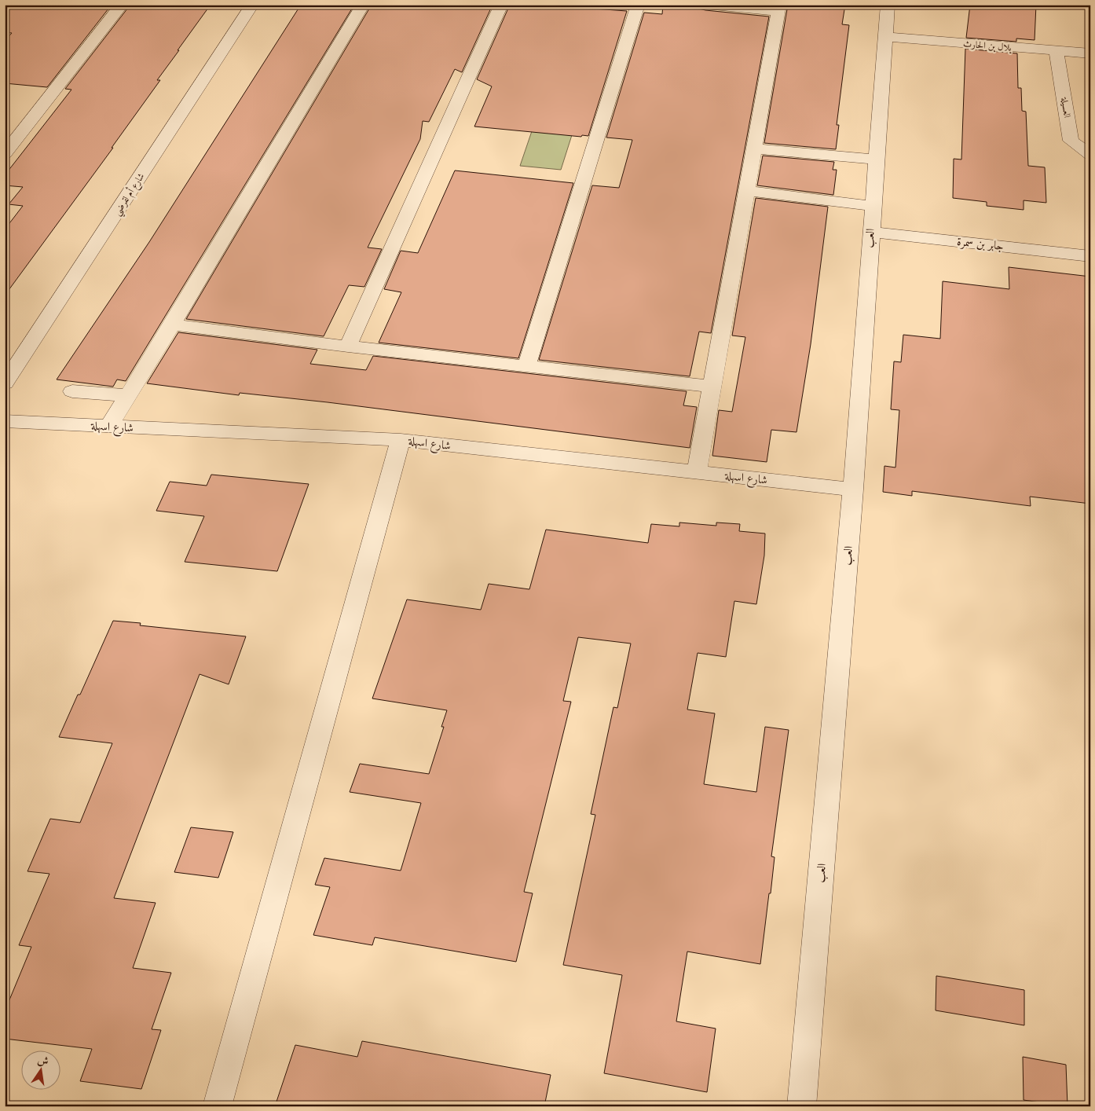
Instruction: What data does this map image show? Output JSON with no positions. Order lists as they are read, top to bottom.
{
  "streets": {
    "street": [
      "بلال بن الحارث",
      "العسيلة",
      "شارع أم لقرضي",
      "العب",
      "جابر بن سمرة",
      "شارع اسهلة"
    ]
  },
  "crossings": [
    ["بلال بن الحارث", "العسيلة"],
    ["بلال بن الحارث", "العب"],
    ["العب", "جابر بن سمرة"],
    ["العب", "شارع اسهلة"]
  ],
  "north": "top"
}
